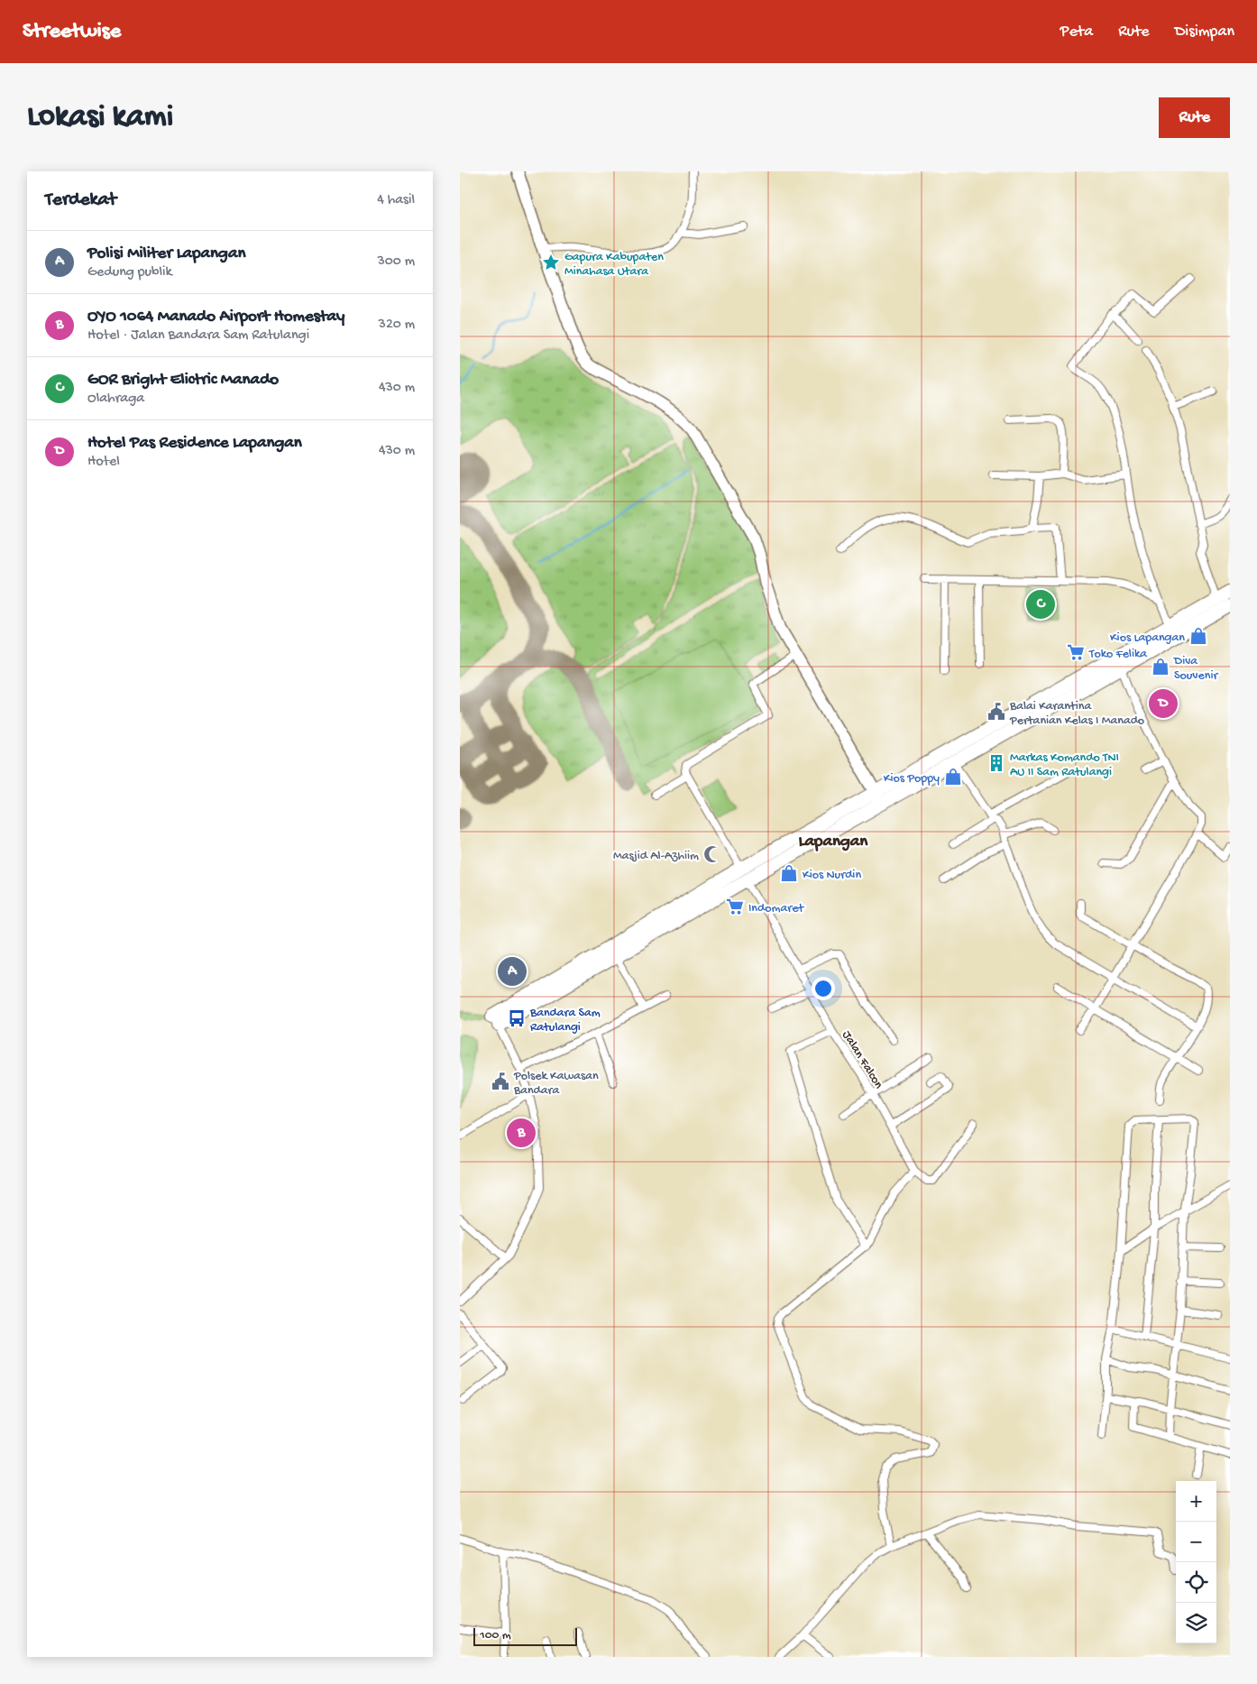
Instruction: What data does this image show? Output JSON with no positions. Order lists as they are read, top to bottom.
{
  "streets": {
    "street": ["Jalan Falcon"]
  },
  "districts": ["Lapangan"],
  "places": {
    "place": ["Gapura Kabupaten Minahasa Utara"],
    "shop": [
      "Kios Lapangan",
      "Diva Souvenir",
      "Kios Poppy",
      "Kios Nurdin"
    ],
    "supermarket": ["Toko Felika", "Indomaret"],
    "public building": ["Balai Karantina Pertanian Kelas I Manado", "Polsek Kawasan Bandara"],
    "building": ["Markas Komando TNI AU II Sam Ratulangi"],
    "mosque": ["Masjid Al-Azhiim"],
    "bus stop": ["Bandara Sam Ratulangi"]
  },
  "scale_bar": "100 m",
  "page": {
    "header": "Streetwise",
    "nav": ["Peta", "Rute", "Disimpan"],
    "buttons": "Rute",
    "title": "Lokasi kami",
    "heading": ["Terdekat", "4 hasil"],
    "list": [
      {
        "mark": "A",
        "name": "Polisi Militer Lapangan",
        "note": "Gedung publik",
        "value": "300 m"
      },
      {
        "mark": "B",
        "name": "OYO 1064 Manado Airport Homestay",
        "note": "Hotel · Jalan Bandara Sam Ratulangi",
        "value": "320 m"
      },
      {
        "mark": "C",
        "name": "GOR Bright Elictric Manado",
        "note": "Olahraga",
        "value": "430 m"
      },
      {
        "mark": "D",
        "name": "Hotel Pas Residence Lapangan",
        "note": "Hotel",
        "value": "430 m"
      }
    ],
    "pins": [
      "C",
      "D",
      "A",
      "B"
    ],
    "map_buttons": ["+", "−"],
    "scale": "100 m"
  }
}
